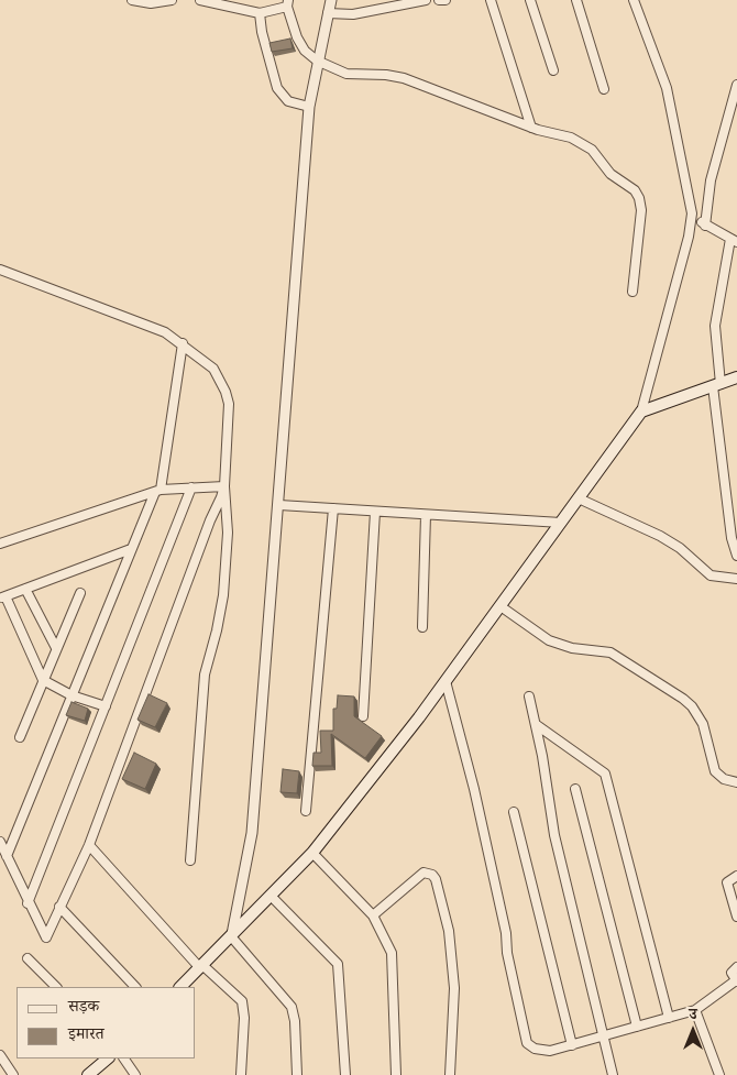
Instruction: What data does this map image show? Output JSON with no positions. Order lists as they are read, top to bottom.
{
  "legend": ["सड़क", "इमारत"],
  "north": "top"
}
